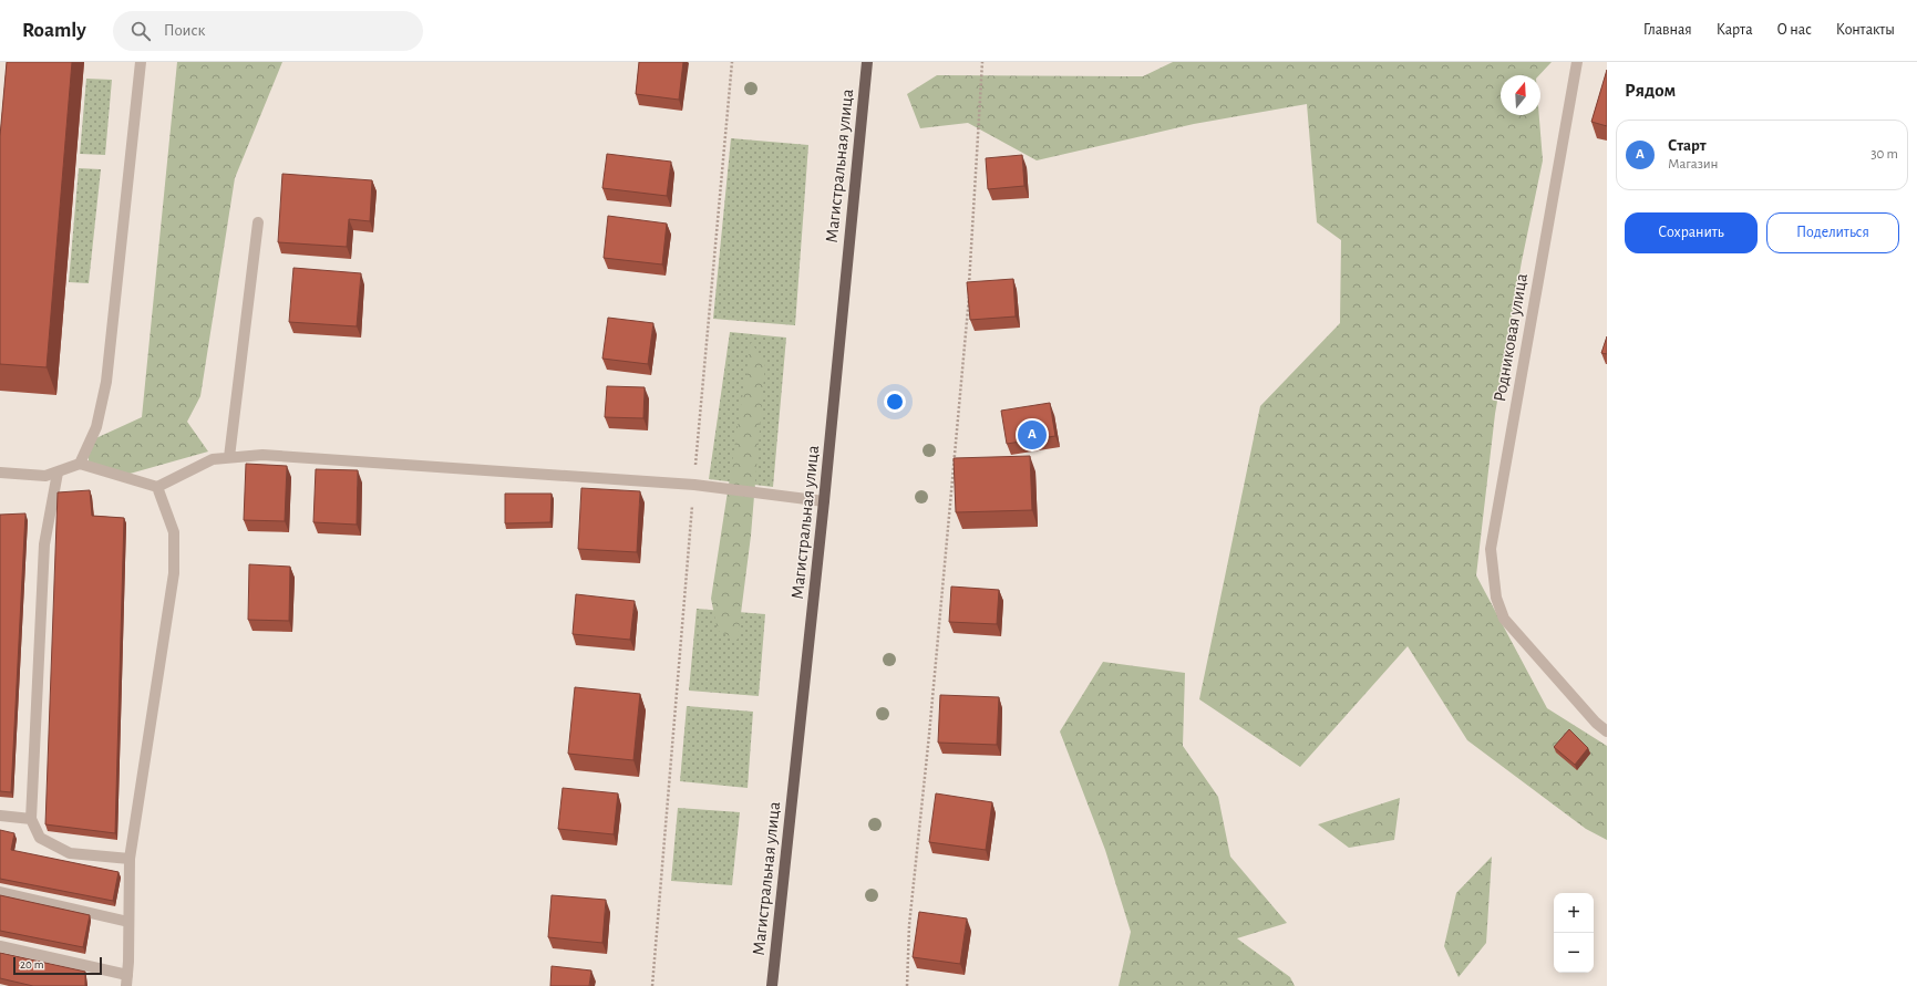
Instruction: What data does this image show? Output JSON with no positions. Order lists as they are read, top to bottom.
{
  "streets": {
    "main road": ["Магистральная улица"],
    "street": ["Родниковая улица"]
  },
  "scale_bar": "20 m",
  "north": "top",
  "page": {
    "header": "Roamly",
    "search": "Поиск",
    "nav": [
      "Главная",
      "Карта",
      "О нас",
      "Контакты"
    ],
    "heading": "Рядом",
    "list": [
      {
        "mark": "A",
        "name": "Старт",
        "note": "Магазин",
        "value": "30 m"
      }
    ],
    "buttons": ["Сохранить", "Поделиться"],
    "pins": "A",
    "map_buttons": ["+", "−"],
    "scale": "20 m"
  }
}
